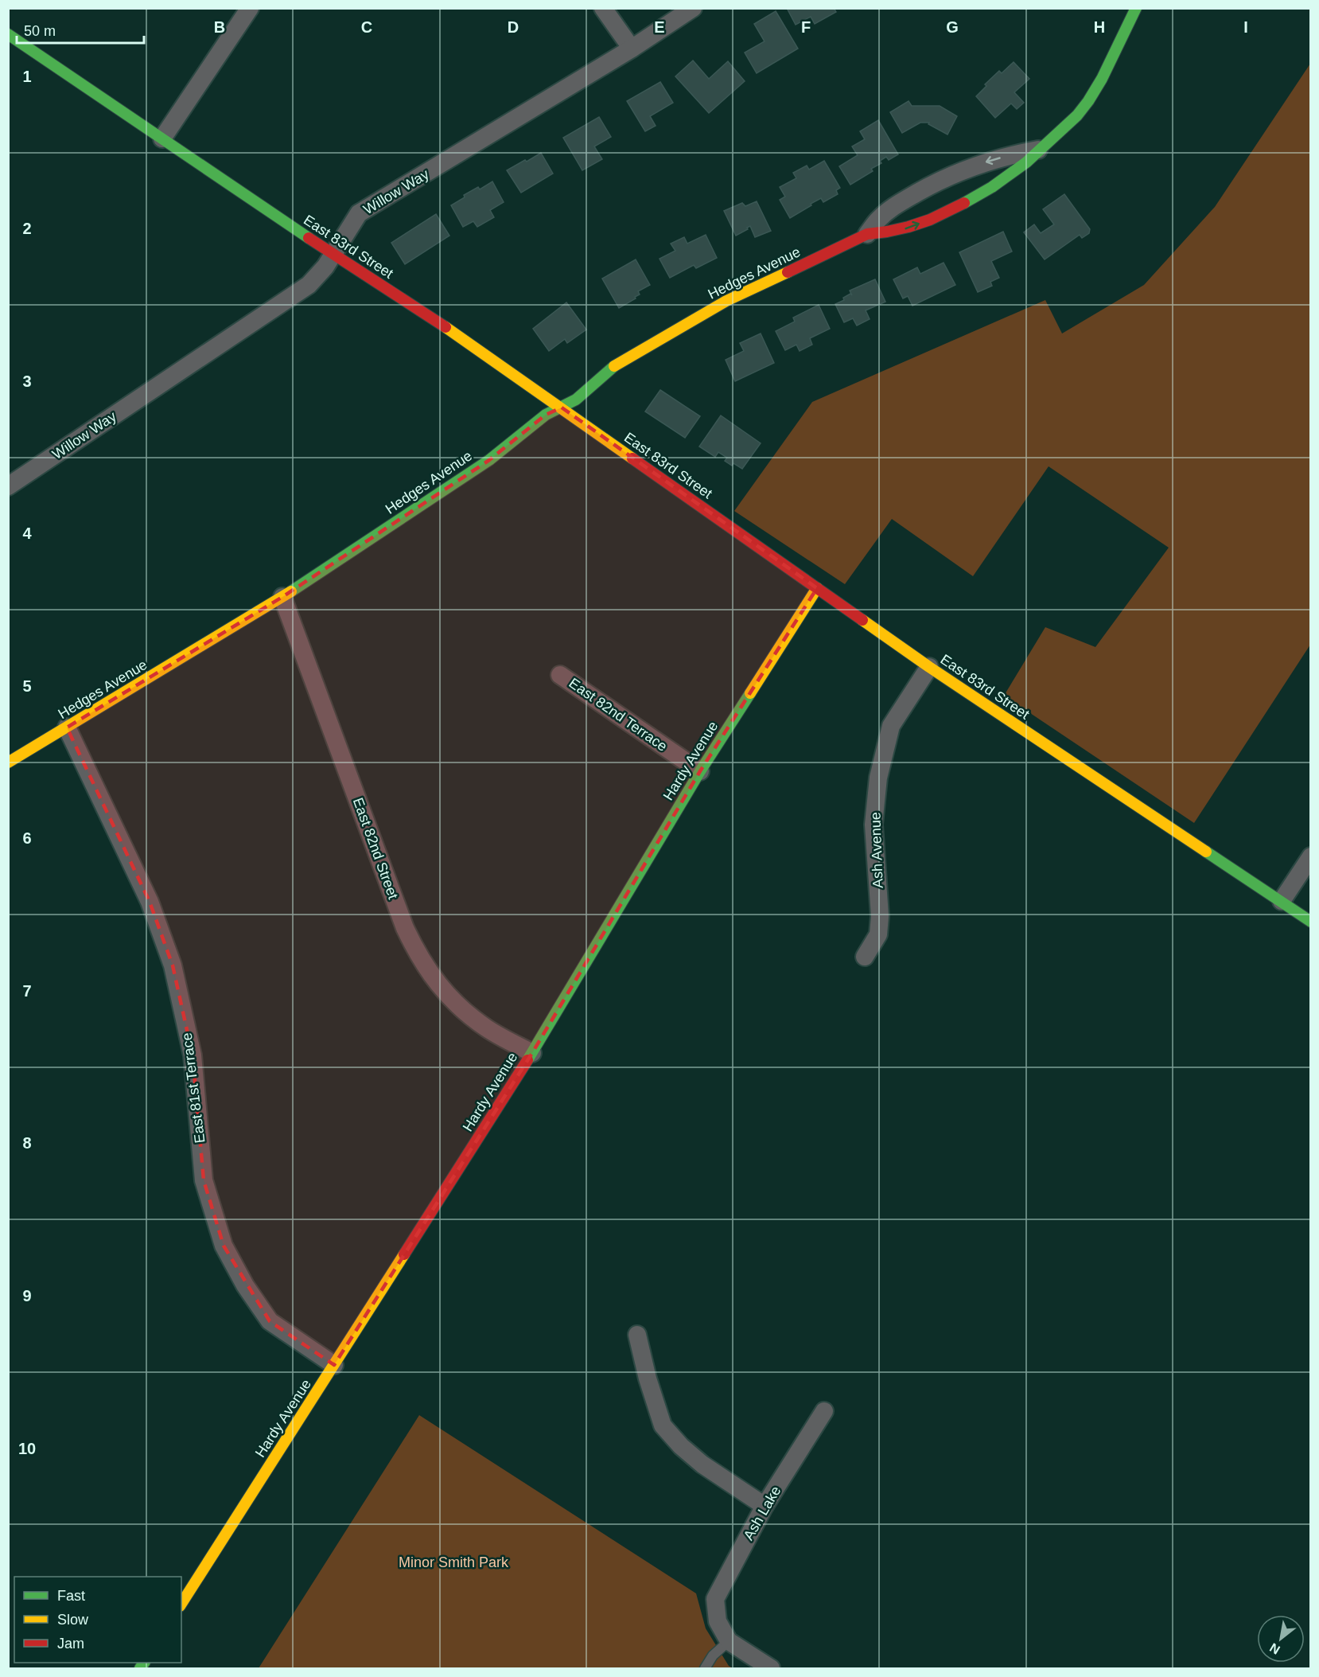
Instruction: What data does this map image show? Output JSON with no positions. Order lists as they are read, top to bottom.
{
  "streets": {
    "street": [
      "Willow Way",
      "East 83rd Street",
      "Hedges Avenue",
      "East 82nd Terrace",
      "Hardy Avenue",
      "East 82nd Street",
      "Ash Avenue",
      "East 81st Terrace",
      "Ash Lake"
    ]
  },
  "crossings": [
    ["Willow Way", "East 83rd Street"],
    ["East 83rd Street", "Hedges Avenue"],
    ["East 83rd Street", "Hardy Avenue"],
    ["East 83rd Street", "Ash Avenue"],
    ["Hedges Avenue", "East 82nd Street"],
    ["Hedges Avenue", "East 81st Terrace"],
    ["East 82nd Terrace", "Hardy Avenue"],
    ["Hardy Avenue", "East 82nd Street"],
    ["Hardy Avenue", "East 81st Terrace"]
  ],
  "parks": ["Minor Smith Park"],
  "legend": ["Fast", "Slow", "Jam"],
  "scale_bar": "50 m",
  "north": "bottom left",
  "grid": {
    "columns": [
      "B",
      "C",
      "D",
      "E",
      "F",
      "G",
      "H",
      "I"
    ],
    "rows": [
      "1",
      "2",
      "3",
      "4",
      "5",
      "6",
      "7",
      "8",
      "9",
      "10"
    ]
  }
}
